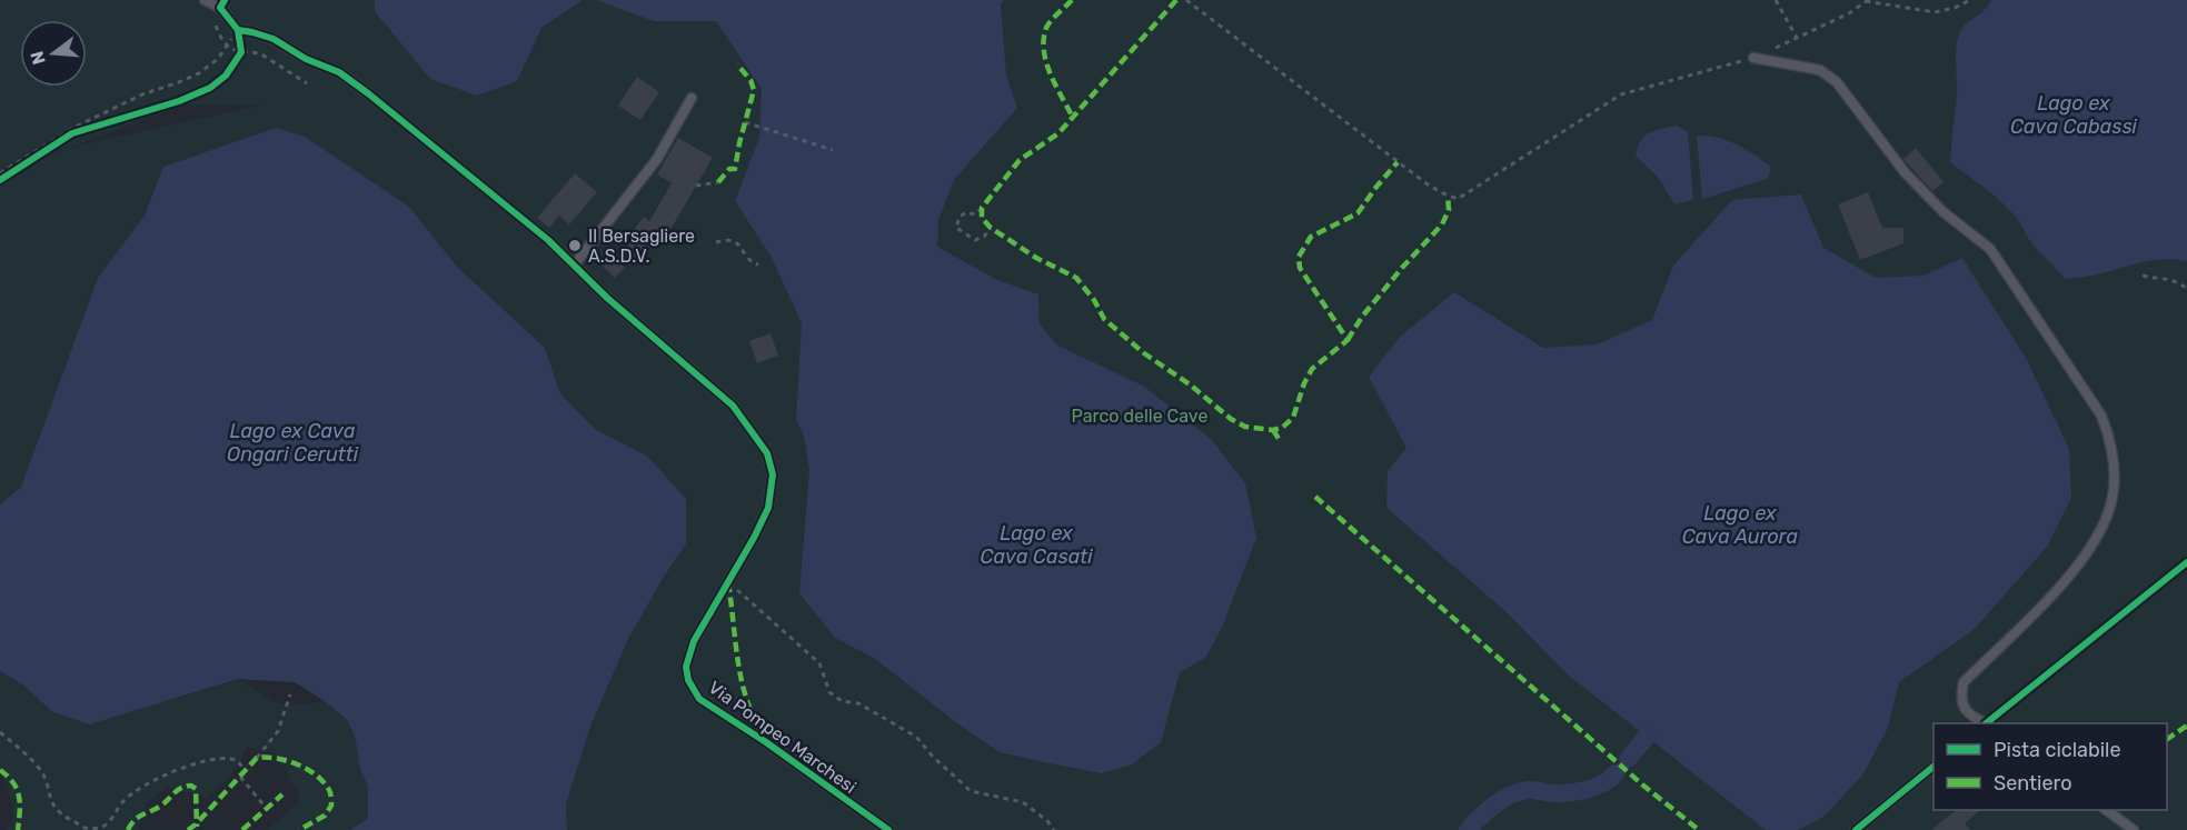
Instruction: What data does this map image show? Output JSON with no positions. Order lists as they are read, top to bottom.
{
  "streets": {
    "lane": ["Via Pompeo Marchesi"]
  },
  "water": [
    "Lago ex Cava Cabassi",
    "Lago ex Cava Ongari Cerutti",
    "Lago ex Cava Aurora",
    "Lago ex Cava Casati"
  ],
  "parks": ["Parco delle Cave"],
  "places": ["Il Bersagliere A.S.D.V."],
  "legend": ["Pista ciclabile", "Sentiero"],
  "north": "left"
}
